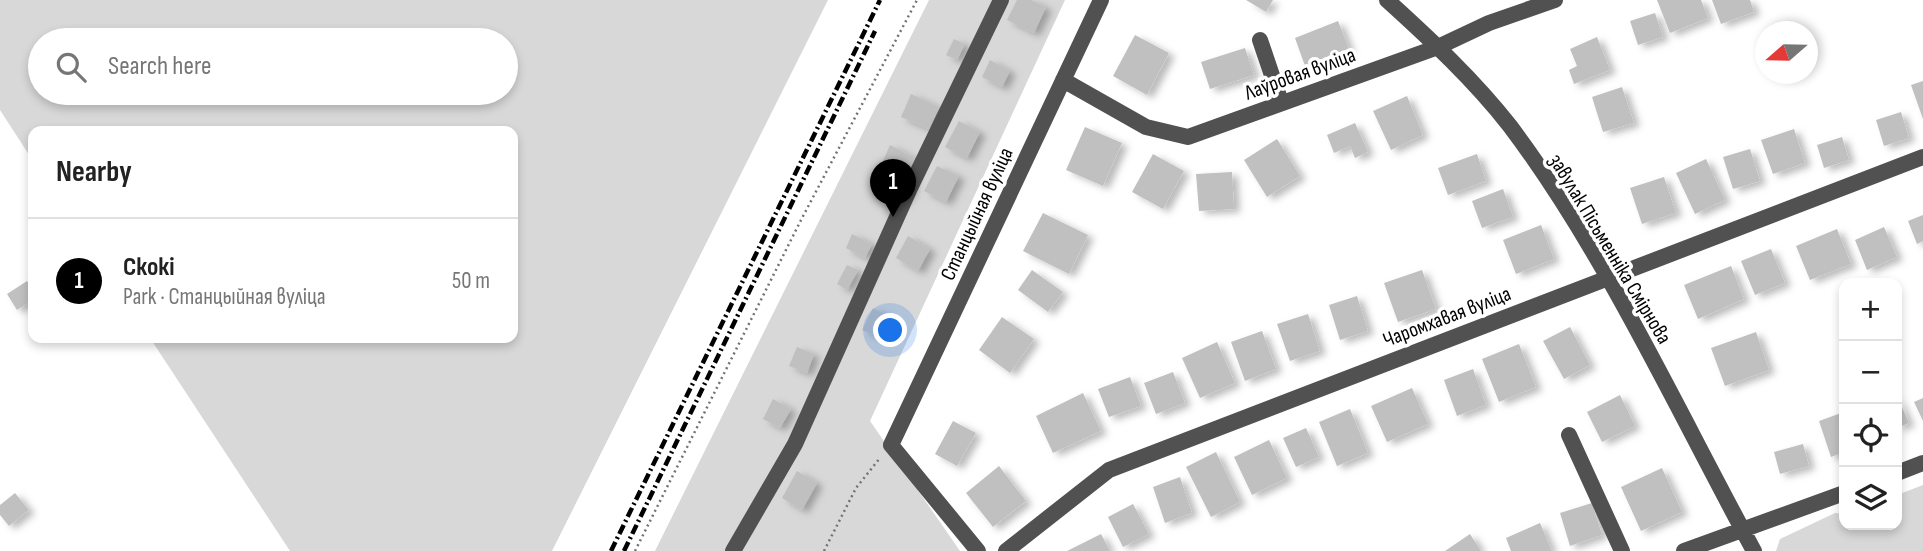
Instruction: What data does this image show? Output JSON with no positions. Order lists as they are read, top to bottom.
{
  "streets": {
    "street": [
      "Лаўровая вуліца",
      "Станцыйная вуліца",
      "завулак Пісьменніка Смірнова",
      "Чаромхавая вуліца"
    ]
  },
  "crossings": [
    ["Лаўровая вуліца", "Станцыйная вуліца"],
    ["Лаўровая вуліца", "завулак Пісьменніка Смірнова"],
    ["завулак Пісьменніка Смірнова", "Чаромхавая вуліца"]
  ],
  "north": "left",
  "page": {
    "search": "Search here",
    "heading": "Nearby",
    "pins": "1",
    "list": [
      {
        "mark": "1",
        "name": "Скокі",
        "note": "Park · Станцыйная вуліца",
        "value": "50 m"
      }
    ],
    "map_buttons": ["+", "−"]
  }
}
